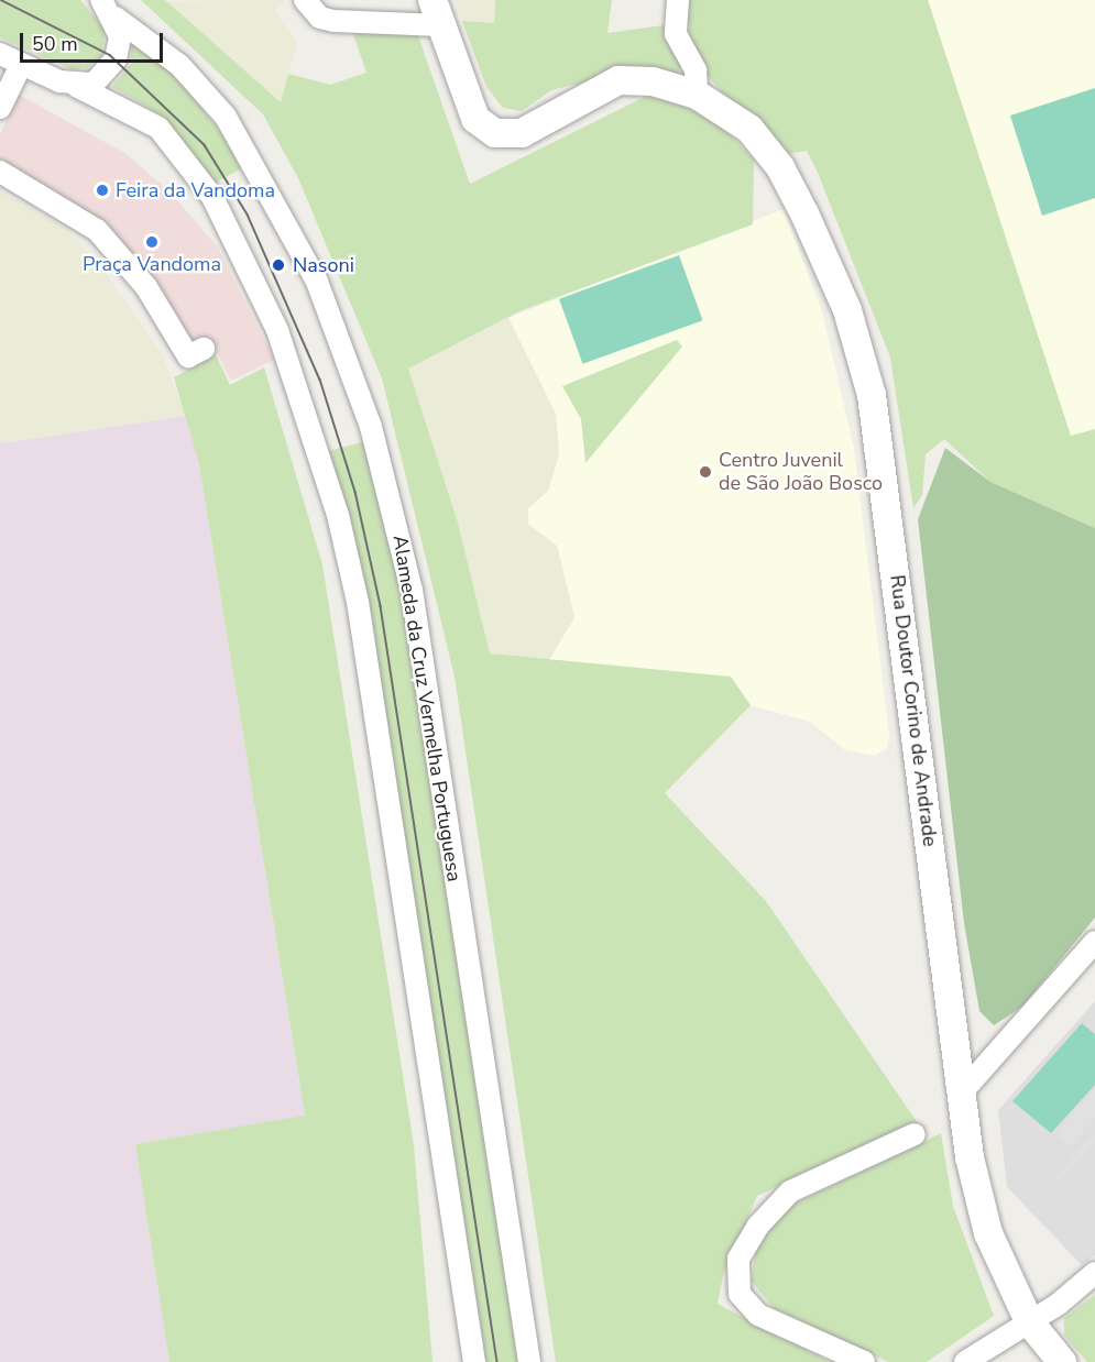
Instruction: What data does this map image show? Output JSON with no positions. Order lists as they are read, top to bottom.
{
  "streets": {
    "street": ["Alameda da Cruz Vermelha Portuguesa", "Rua Doutor Corino de Andrade"]
  },
  "places": [
    "Feira da Vandoma",
    "Praça Vandoma",
    "Nasoni",
    "Centro Juvenil de São João Bosco"
  ],
  "scale_bar": "50 m"
}
